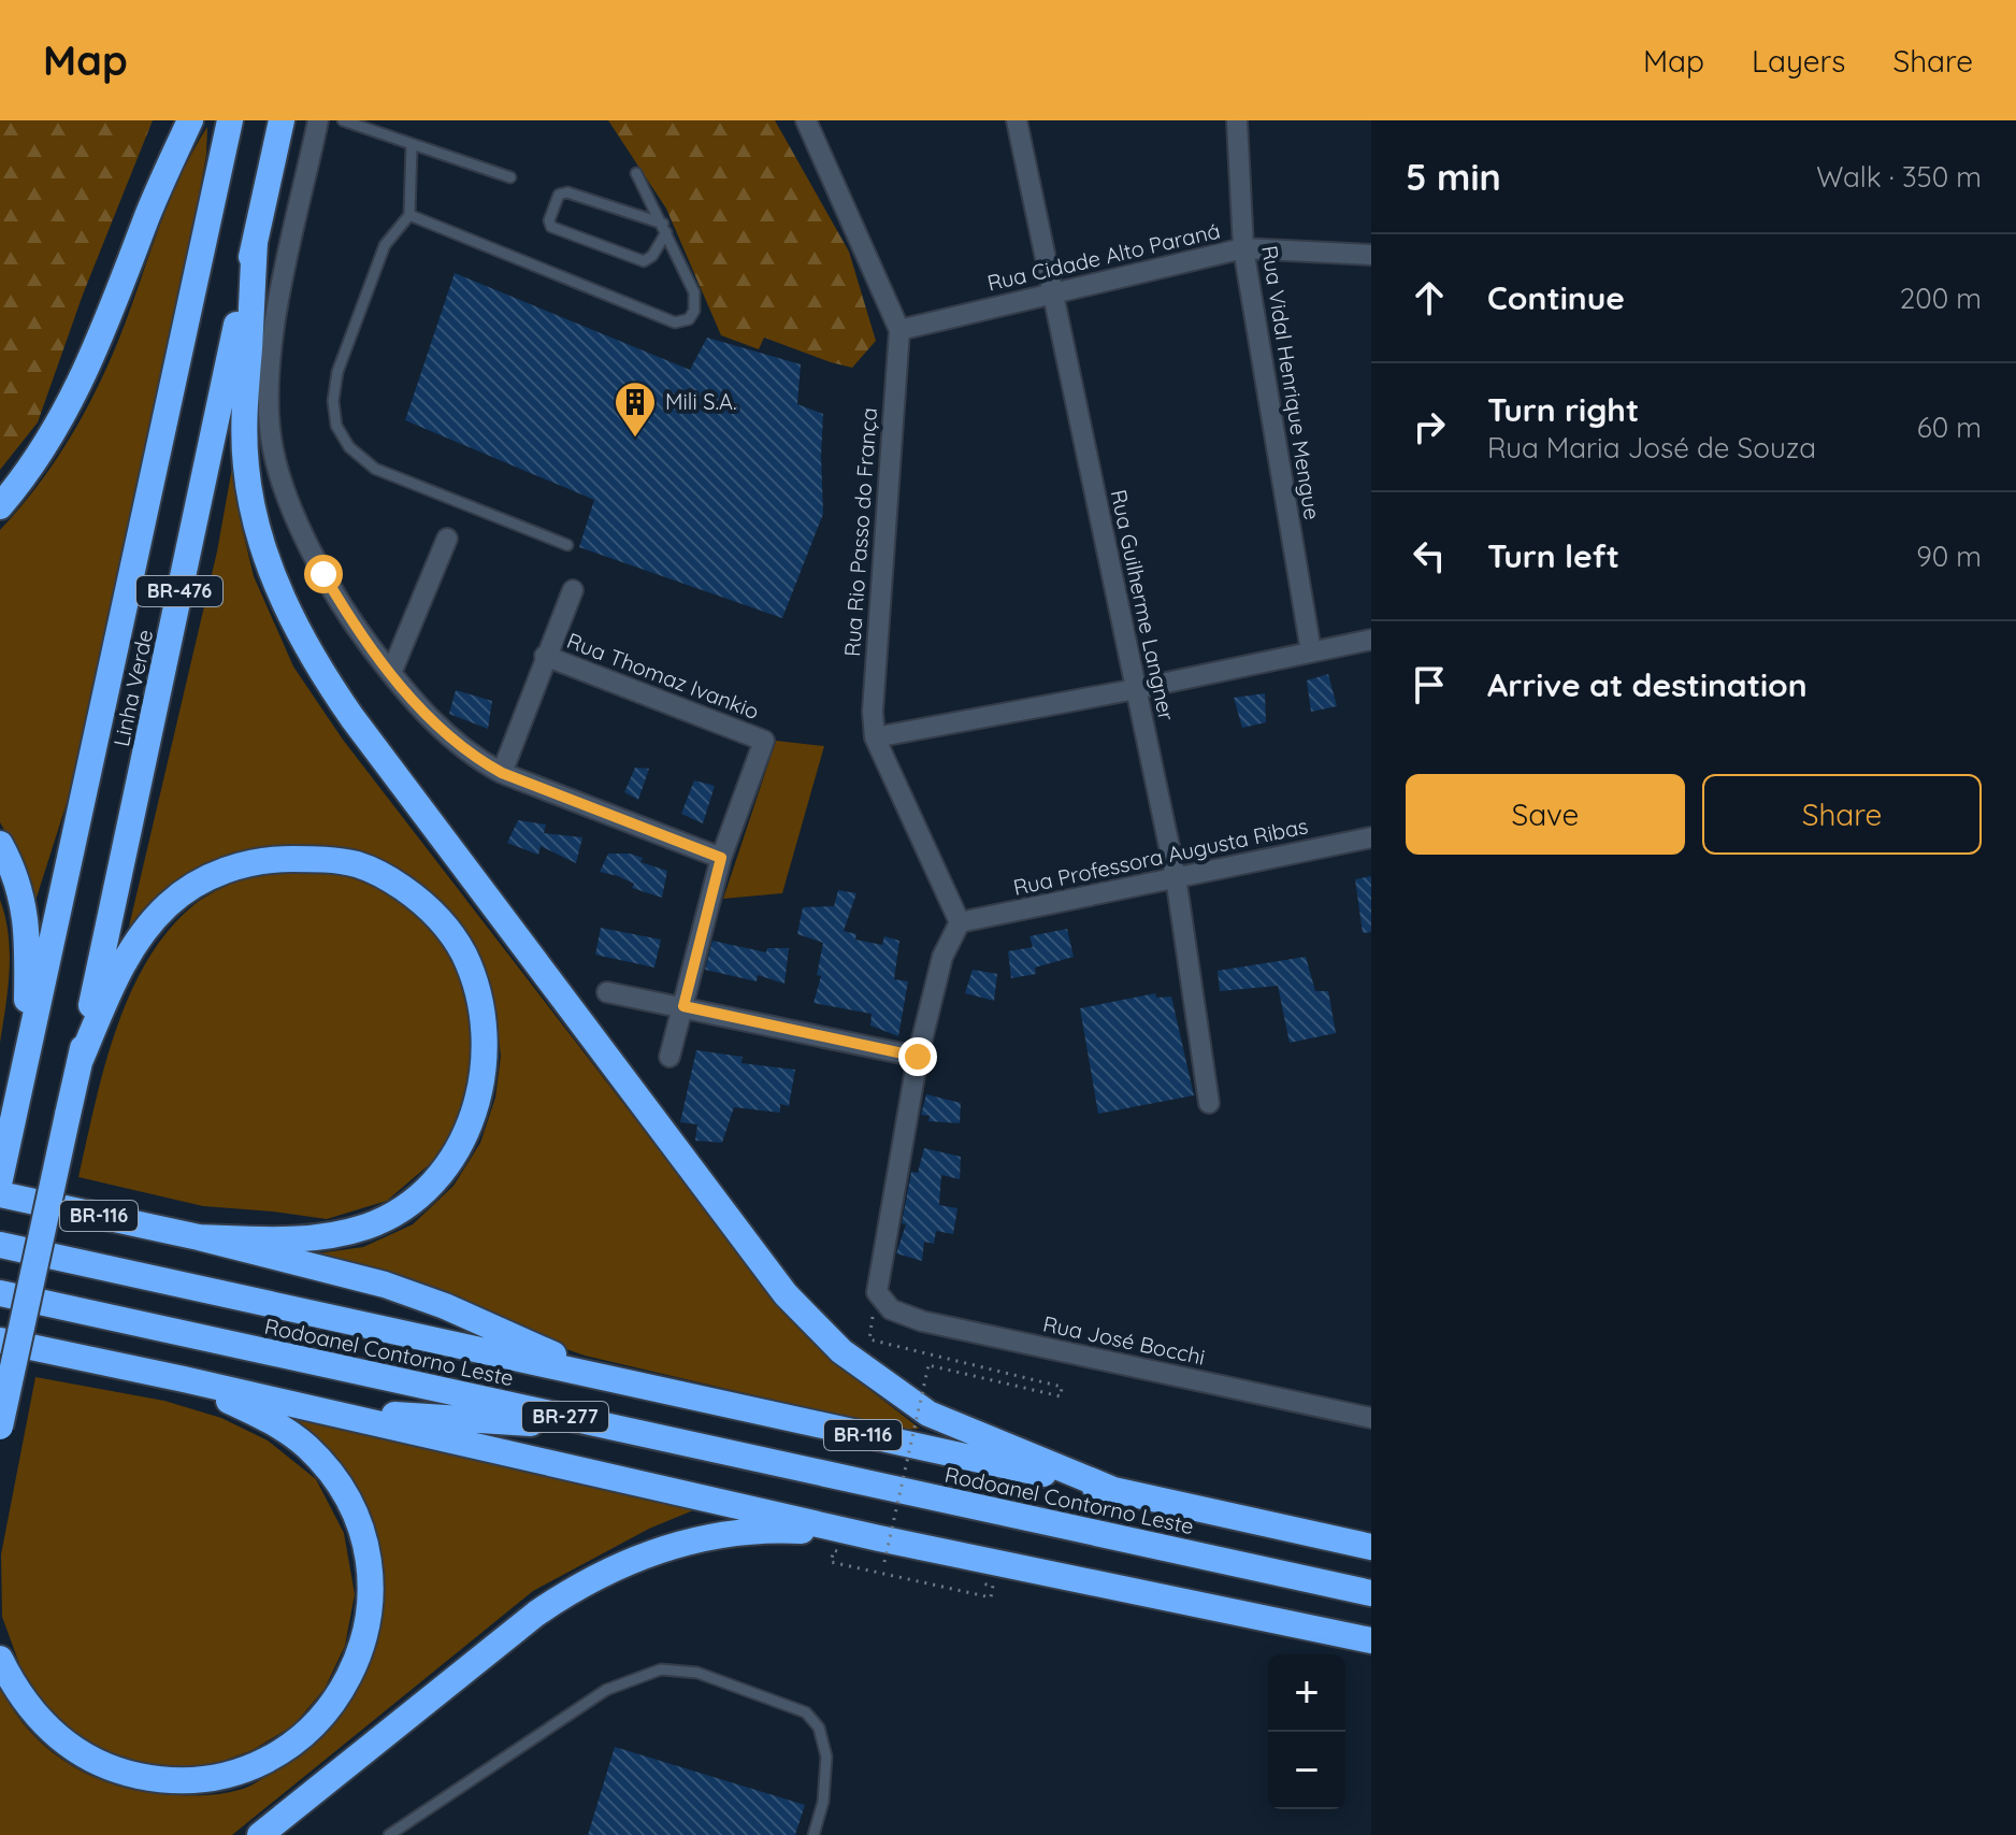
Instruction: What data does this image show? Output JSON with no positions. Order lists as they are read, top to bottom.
{
  "streets": {
    "highway": [
      "BR-476",
      "Linha Verde",
      "BR-116",
      "Rodoanel Contorno Leste",
      "BR-277"
    ],
    "street": [
      "Rua Cidade Alto Paraná",
      "Rua Vidal Henrique Mengue",
      "Rua Rio Passo do França",
      "Rua Guilherme Langner",
      "Rua Thomaz Ivankio",
      "Rua Professora Augusta Ribas",
      "Rua José Bocchi"
    ]
  },
  "crossings": [
    ["Rua Cidade Alto Paraná", "Rua Vidal Henrique Mengue"],
    ["Rua Cidade Alto Paraná", "Rua Rio Passo do França"],
    ["Rua Cidade Alto Paraná", "Rua Guilherme Langner"],
    ["Rua Guilherme Langner", "Rua Professora Augusta Ribas"],
    ["Linha Verde", "BR-116"],
    ["BR-116", "Rodoanel Contorno Leste"]
  ],
  "places": {
    "building": ["Mili S.A."]
  },
  "page": {
    "header": "Map",
    "nav": ["Map", "Layers", "Share"],
    "heading": ["5 min", "Walk · 350 m"],
    "list": [
      ["Continue", "200 m"],
      ["Turn right", "Rua Maria José de Souza", "60 m"],
      ["Turn left", "90 m"],
      "Arrive at destination"
    ],
    "buttons": ["Save", "Share"],
    "map_buttons": ["+", "−"]
  }
}
